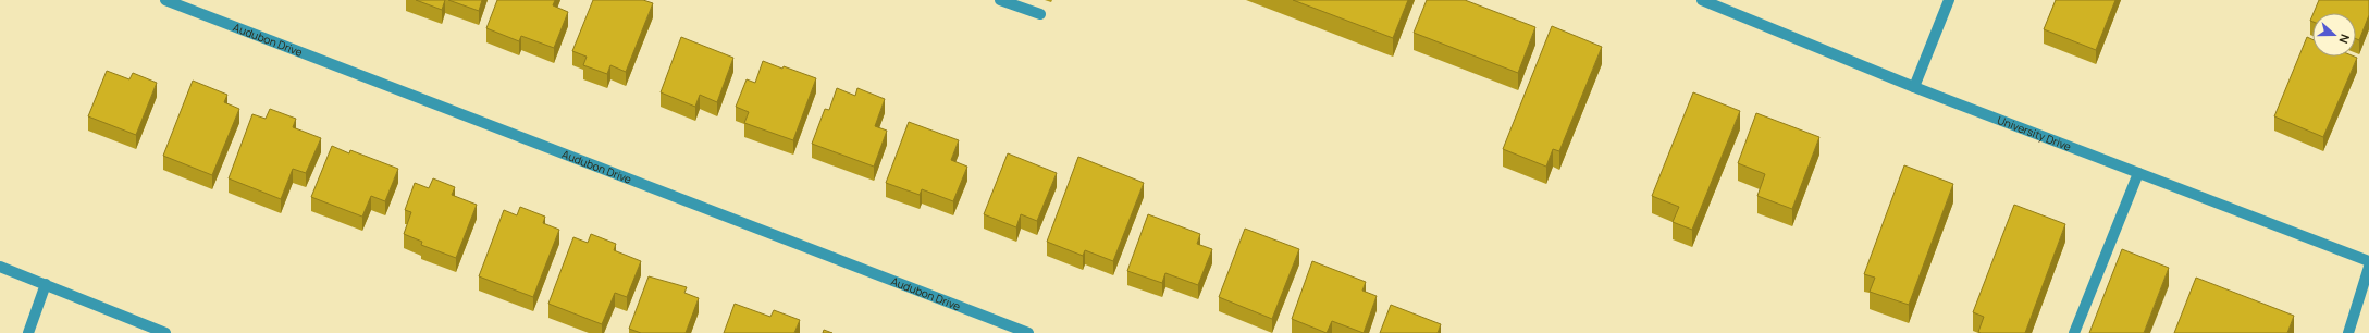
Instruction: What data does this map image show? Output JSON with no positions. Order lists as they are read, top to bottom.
{
  "streets": {
    "street": ["Audubon Drive", "University Drive"]
  },
  "north": "right"
}
